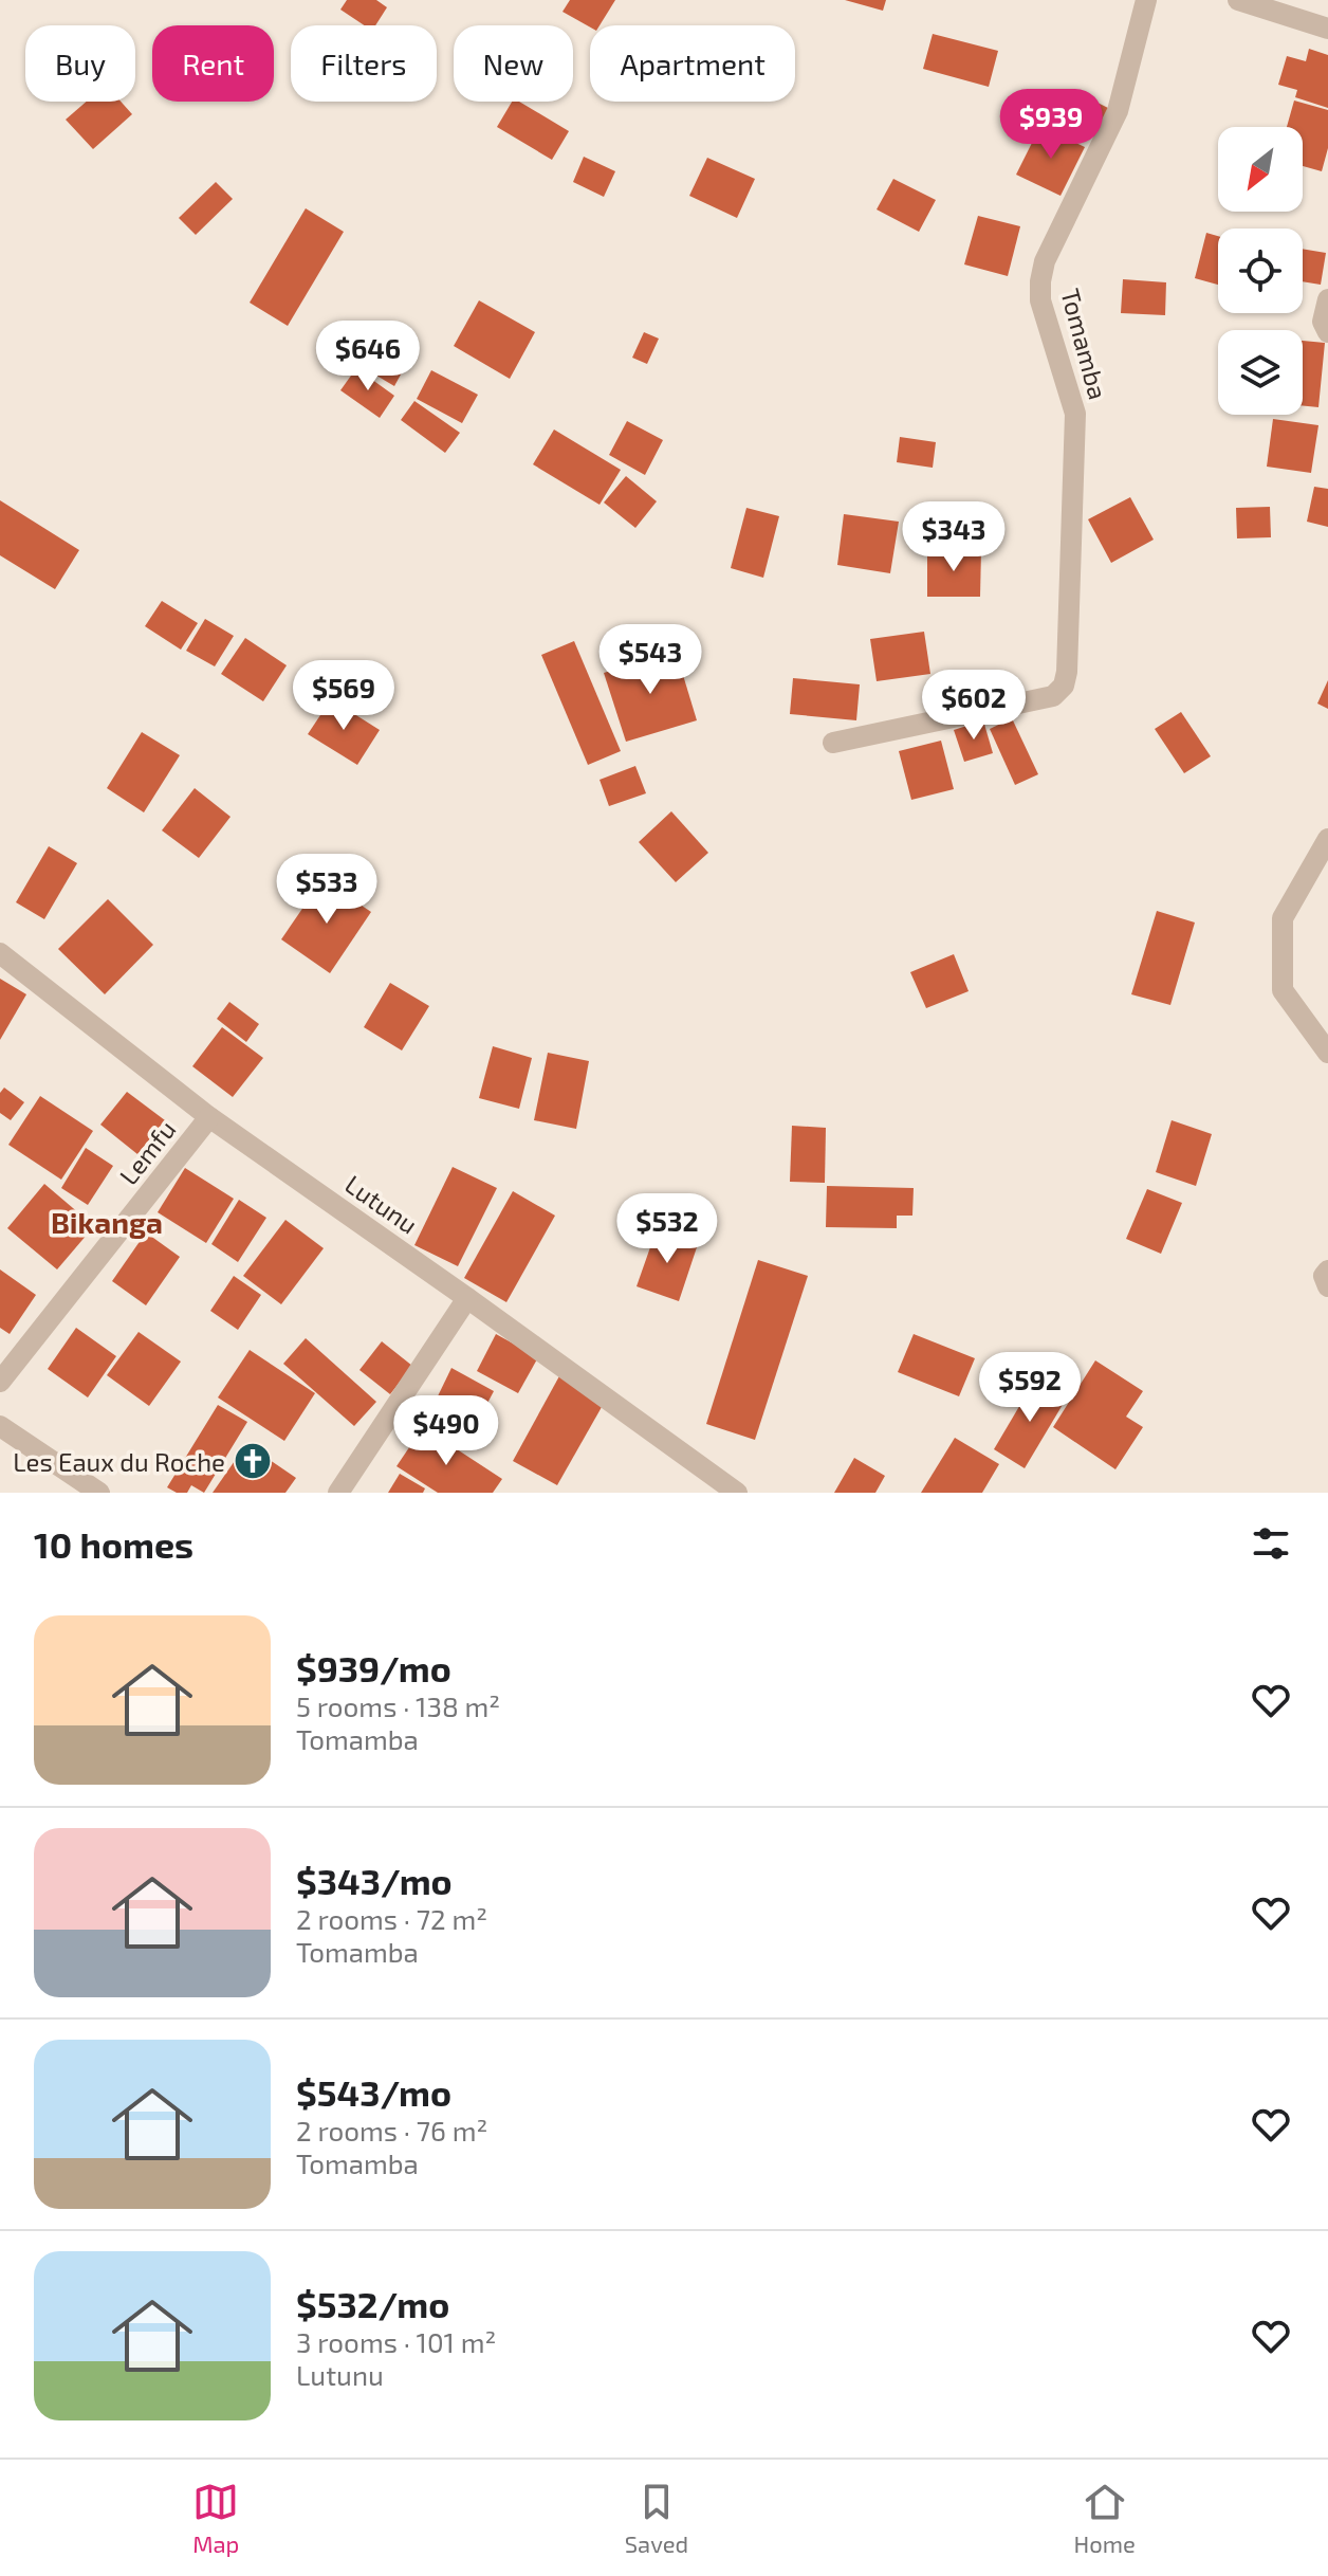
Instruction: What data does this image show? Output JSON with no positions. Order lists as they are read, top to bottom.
{
  "streets": {
    "street": ["Tomamba", "Lemfu", "Lutunu"]
  },
  "crossings": [
    ["Lemfu", "Lutunu"]
  ],
  "districts": ["Bikanga"],
  "places": {
    "church": ["Les Eaux du Roche"]
  },
  "north": "bottom left",
  "page": {
    "chip": [
      "Buy",
      "Rent",
      "Filters",
      "New",
      "Apartment"
    ],
    "price": [
      "$939",
      "$646",
      "$343",
      "$543",
      "$569",
      "$602",
      "$533",
      "$532",
      "$592",
      "$490"
    ],
    "heading": "10 homes",
    "list": [
      {
        "name": "$939/mo",
        "note": "5 rooms · 138 m² · Tomamba"
      },
      {
        "name": "$343/mo",
        "note": "2 rooms · 72 m² · Tomamba"
      },
      {
        "name": "$543/mo",
        "note": "2 rooms · 76 m² · Tomamba"
      },
      {
        "name": "$532/mo",
        "note": "3 rooms · 101 m² · Lutunu"
      }
    ],
    "tabs": ["Map", "Saved", "Home"]
  }
}
